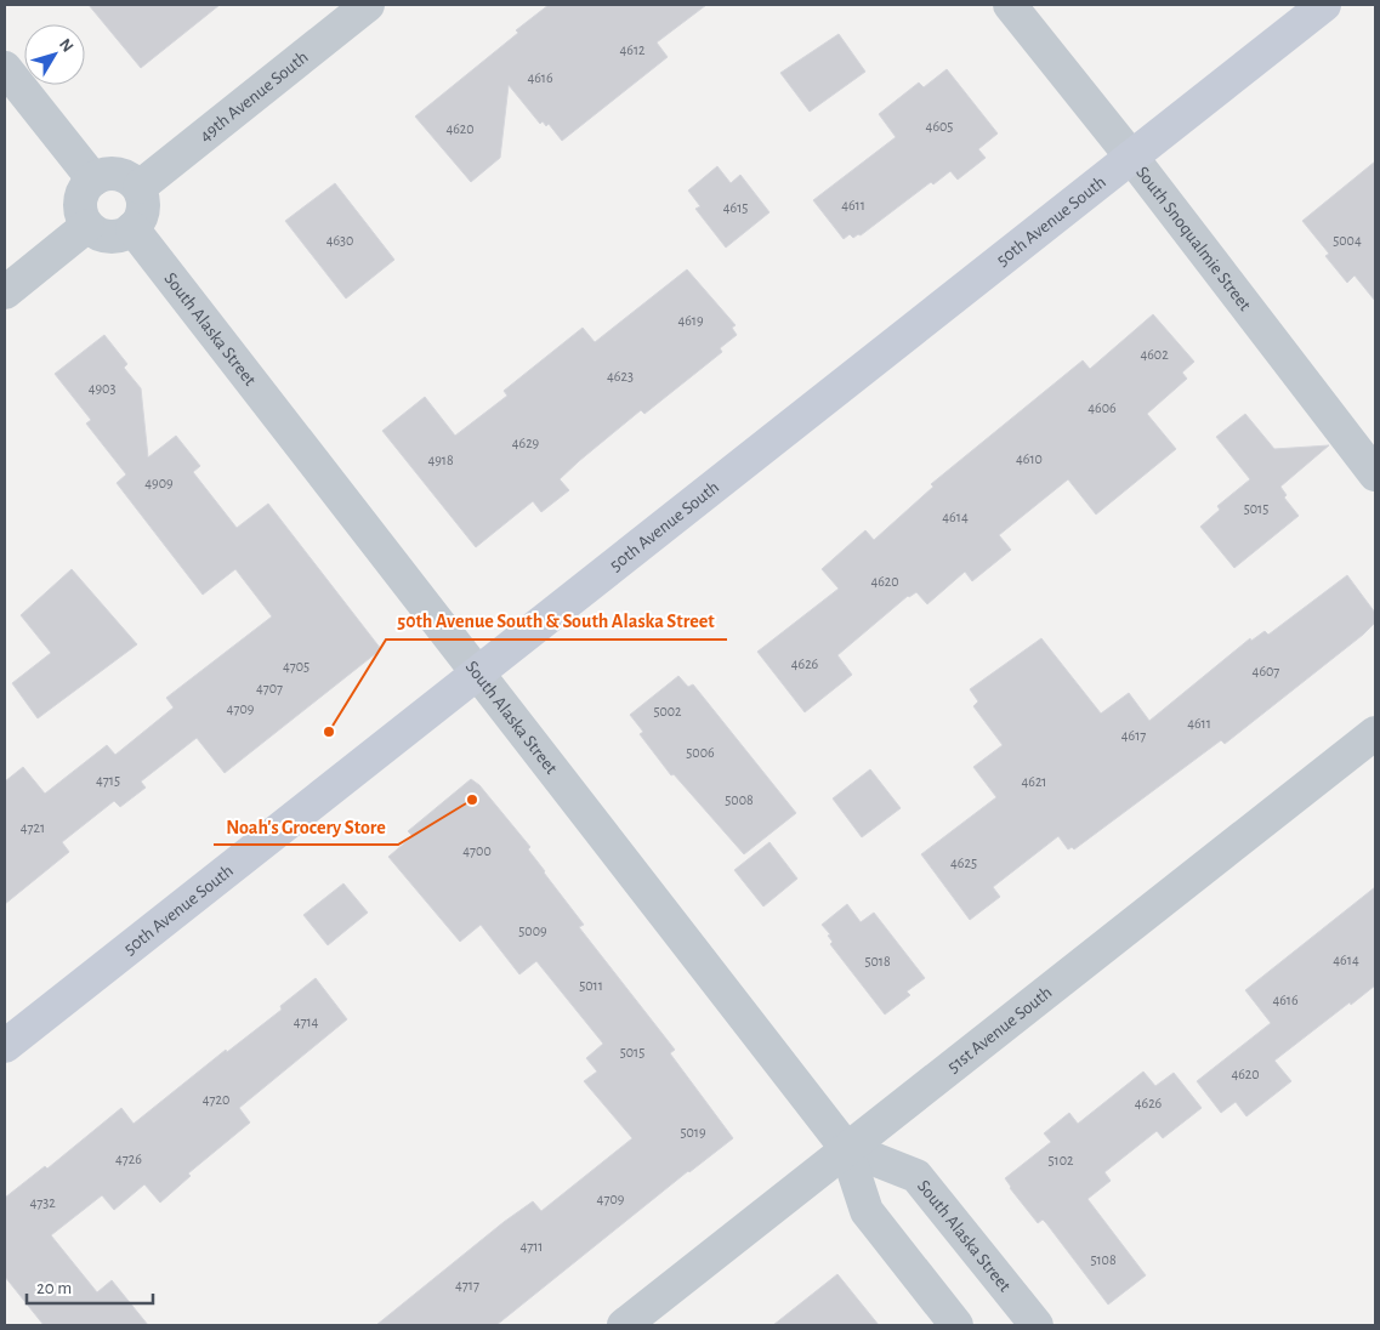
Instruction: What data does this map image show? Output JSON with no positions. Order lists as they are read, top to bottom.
{
  "streets": {
    "street": [
      "49th Avenue South",
      "50th Avenue South",
      "South Snoqualmie Street",
      "South Alaska Street",
      "51st Avenue South"
    ]
  },
  "crossings": [
    ["49th Avenue South", "South Alaska Street"],
    ["50th Avenue South", "South Snoqualmie Street"],
    ["50th Avenue South", "South Alaska Street"],
    ["South Alaska Street", "51st Avenue South"]
  ],
  "places": ["50th Avenue South & South Alaska Street", "Noah's Grocery Store"],
  "house_numbers": [
    "4612",
    "4616",
    "4605",
    "4620",
    "4611",
    "4615",
    "4630",
    "5004",
    "4619",
    "4602",
    "4623",
    "4903",
    "4606",
    "4629",
    "4610",
    "4918",
    "4909",
    "5015",
    "4614",
    "4620",
    "4626",
    "4705",
    "4607",
    "4707",
    "4709",
    "5002",
    "4611",
    "4617",
    "5006",
    "4715",
    "4621",
    "5008",
    "4721",
    "4700",
    "4625",
    "5009",
    "4614",
    "5018",
    "5011",
    "4616",
    "4714",
    "5015",
    "4620",
    "4720",
    "4626",
    "5019",
    "4726",
    "5102",
    "4709",
    "4732",
    "4711",
    "5108",
    "4717"
  ],
  "scale_bar": "20 m",
  "north": "top right"
}
